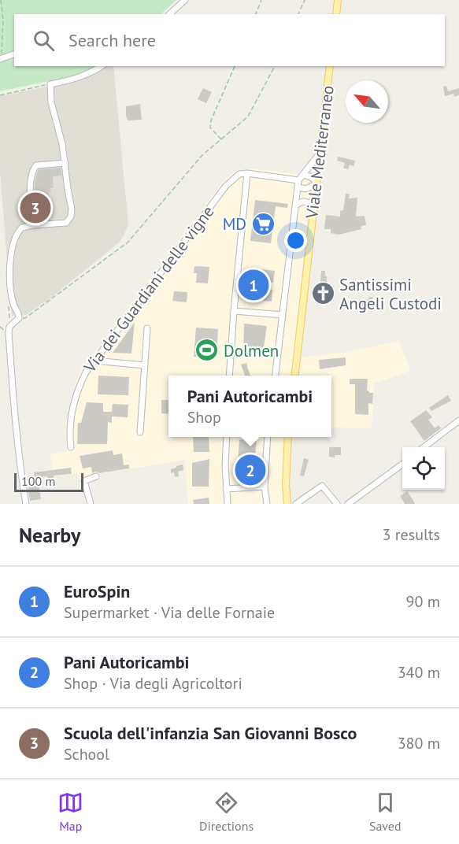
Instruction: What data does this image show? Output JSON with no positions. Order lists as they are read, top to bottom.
{
  "streets": {
    "main road": ["Viale Mediterraneo"],
    "street": ["Via dei Guardiani delle vigne"]
  },
  "places": {
    "supermarket": ["MD"],
    "church": ["Santissimi Angeli Custodi"],
    "sports": ["Dolmen"]
  },
  "scale_bar": "100 m",
  "north": "top left",
  "page": {
    "search": "Search here",
    "pins": ["3", "1", "2"],
    "popup": ["Pani Autoricambi", "Shop"],
    "scale": "100 m",
    "heading": ["Nearby", "3 results"],
    "list": [
      {
        "mark": "1",
        "name": "EuroSpin",
        "note": "Supermarket · Via delle Fornaie",
        "value": "90 m"
      },
      {
        "mark": "2",
        "name": "Pani Autoricambi",
        "note": "Shop · Via degli Agricoltori",
        "value": "340 m"
      },
      {
        "mark": "3",
        "name": "Scuola dell'infanzia San Giovanni Bosco",
        "note": "School",
        "value": "380 m"
      }
    ],
    "nav": ["Map", "Directions", "Saved"]
  }
}
